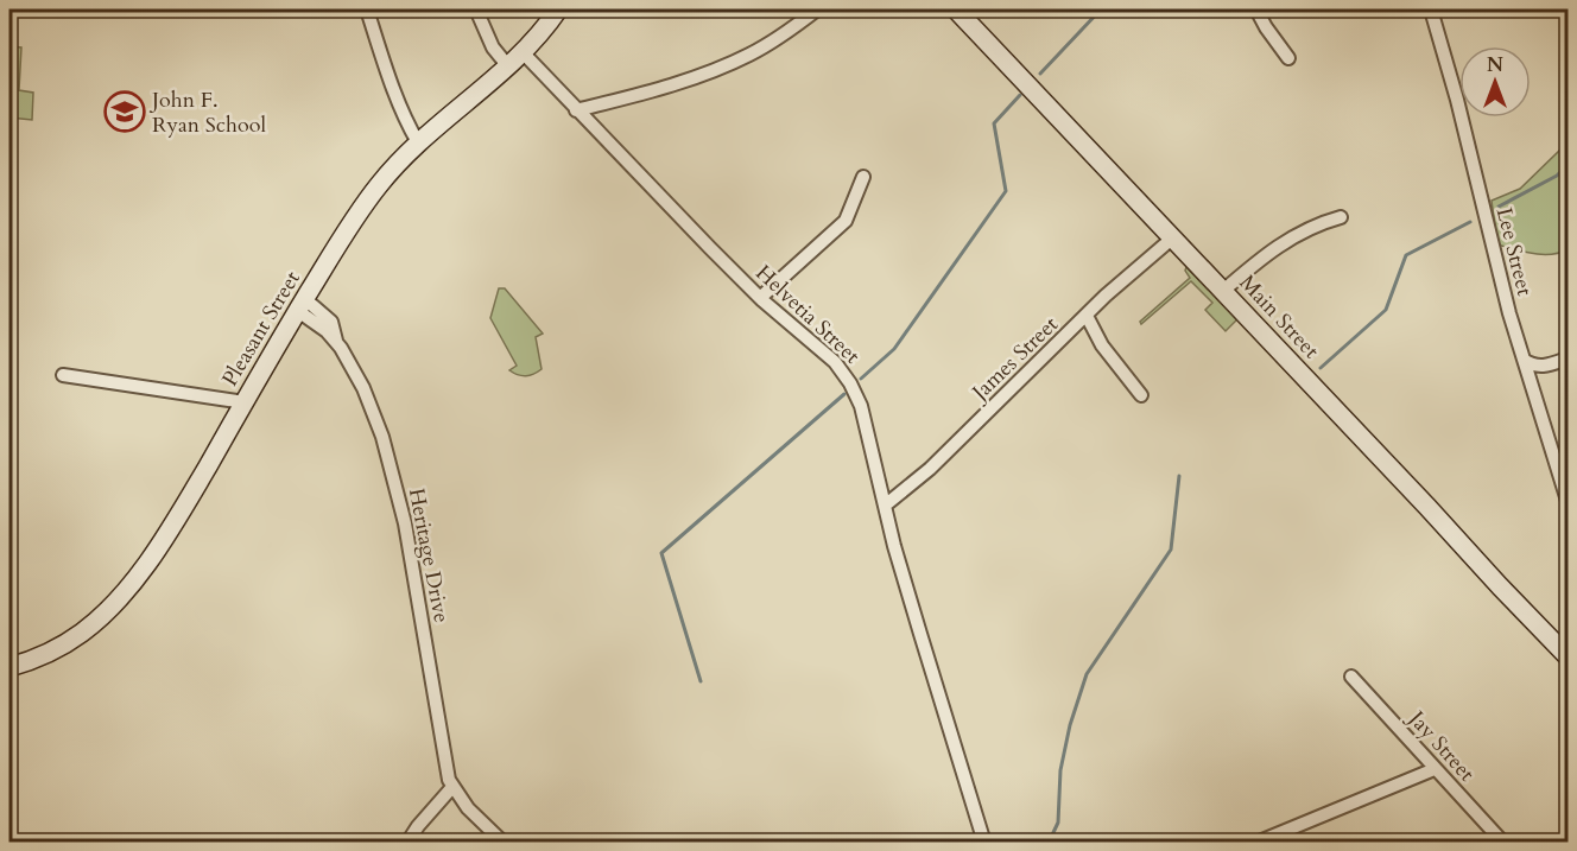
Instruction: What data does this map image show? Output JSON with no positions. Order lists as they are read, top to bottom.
{
  "streets": {
    "main road": ["Main Street", "Pleasant Street"],
    "street": [
      "Lee Street",
      "Helvetia Street",
      "James Street",
      "Heritage Drive",
      "Jay Street"
    ]
  },
  "crossings": [
    ["Helvetia Street", "Pleasant Street"],
    ["Helvetia Street", "James Street"],
    ["Main Street", "James Street"],
    ["Pleasant Street", "Heritage Drive"]
  ],
  "places": {
    "school or university": ["John F. Ryan School"]
  },
  "north": "top"
}
